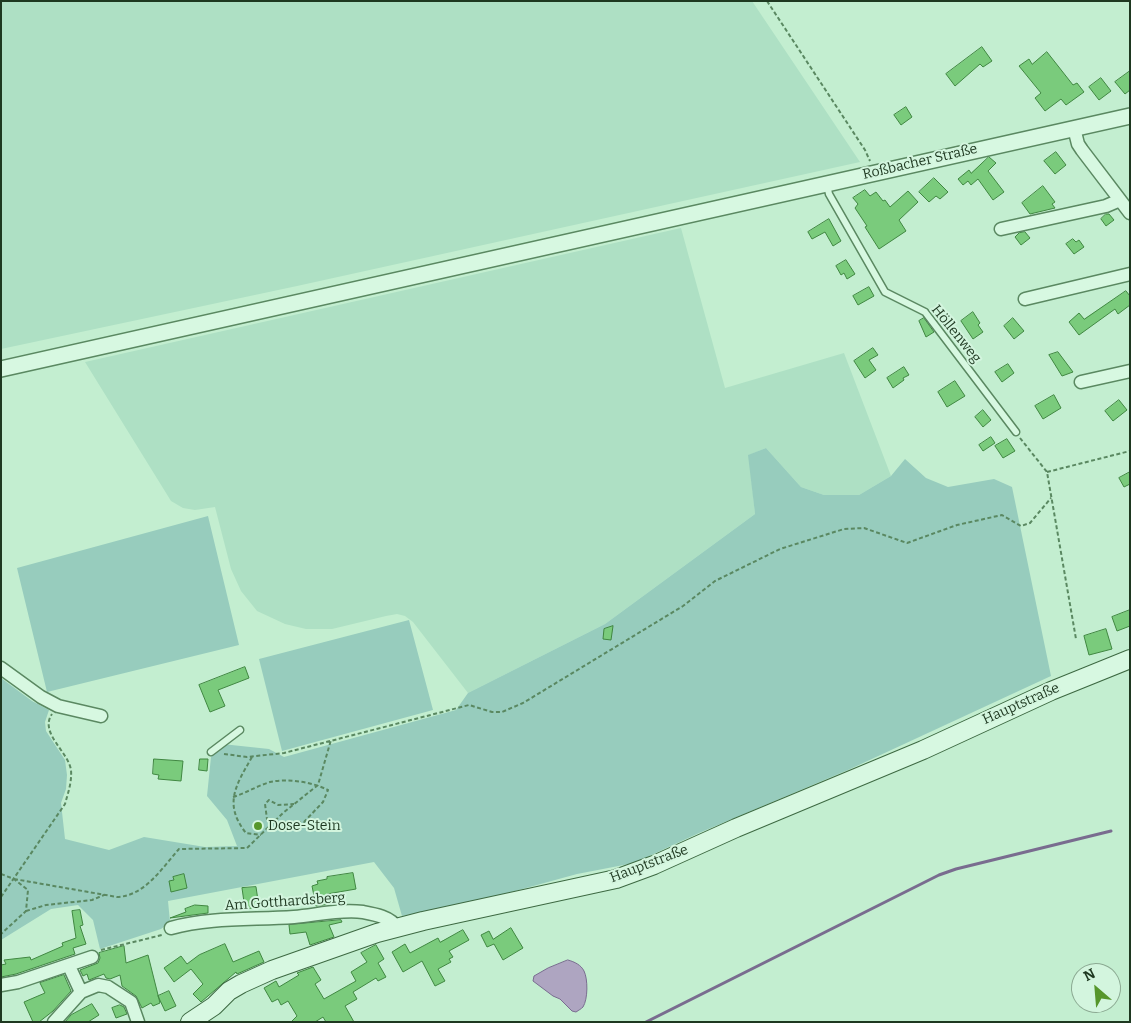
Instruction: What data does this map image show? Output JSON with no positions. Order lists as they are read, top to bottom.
{
  "streets": {
    "main road": ["Hauptstraße"],
    "street": ["Roßbacher Straße", "Am Gotthardsberg"],
    "lane": ["Höllenweg"]
  },
  "crossings": [
    ["Roßbacher Straße", "Höllenweg"],
    ["Hauptstraße", "Am Gotthardsberg"]
  ],
  "places": ["Dose-Stein"],
  "north": "top left"
}
